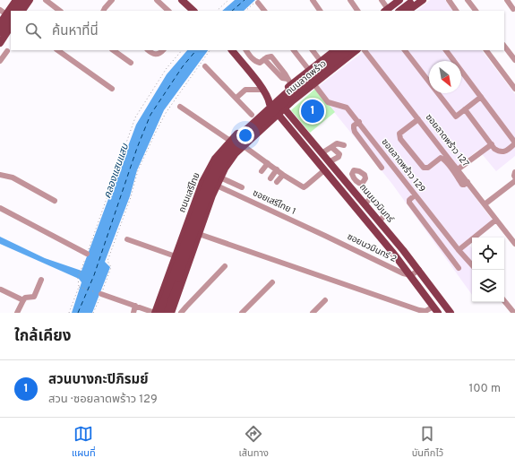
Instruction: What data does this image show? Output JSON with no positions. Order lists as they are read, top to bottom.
{
  "streets": {
    "main road": ["ถนนลาดพร้าว", "ถนนเสรีไทย", "ถนนนวมินทร์"],
    "street": [
      "ซอยลาดพร้าว 127",
      "ซอยลาดพร้าว 129",
      "ซอยเสรีไทย 1",
      "ซอยนวมินทร์ 2"
    ]
  },
  "crossings": [
    ["ถนนลาดพร้าว", "ซอยลาดพร้าว 129"],
    ["ถนนลาดพร้าว", "ถนนเสรีไทย"],
    ["ถนนลาดพร้าว", "ถนนนวมินทร์"],
    ["ถนนเสรีไทย", "ถนนนวมินทร์"],
    ["ซอยเสรีไทย 1", "ซอยนวมินทร์ 2"],
    ["ถนนนวมินทร์", "ซอยนวมินทร์ 2"]
  ],
  "water": ["คลองแสนแสบ"],
  "north": "bottom right",
  "page": {
    "search": "ค้นหาที่นี่",
    "pins": "1",
    "heading": "ใกล้เคียง",
    "list": [
      {
        "mark": "1",
        "name": "สวนบางกะปิภิรมย์",
        "note": "สวน · ซอยลาดพร้าว 129",
        "value": "100 m"
      }
    ],
    "nav": ["แผนที่", "เส้นทาง", "บันทึกไว้"]
  }
}
